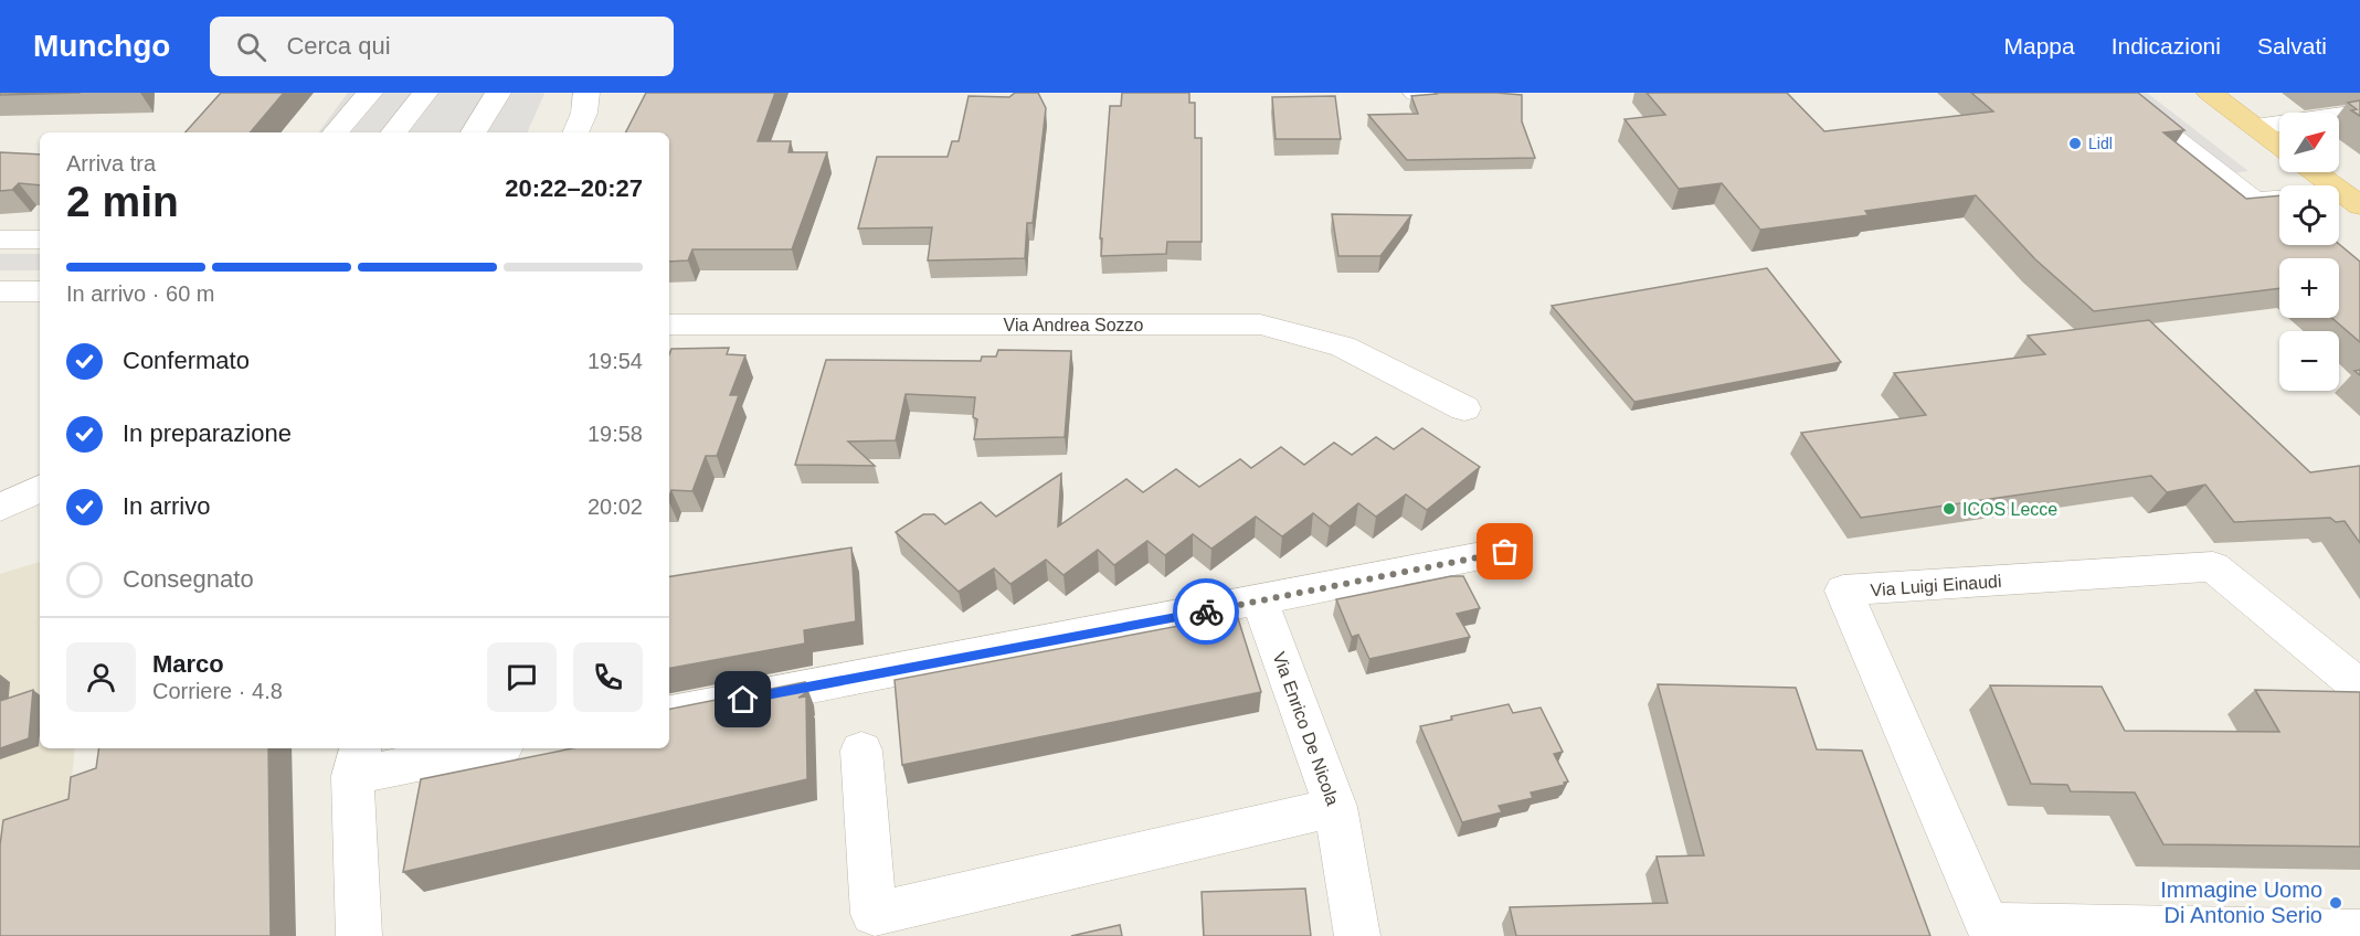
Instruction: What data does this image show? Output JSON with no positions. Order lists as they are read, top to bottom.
{
  "streets": {
    "street": ["Via Andrea Sozzo", "Via Luigi Einaudi", "Via Enrico De Nicola"]
  },
  "places": ["Lidl", "ICOS Lecce", "Immagine Uomo Di Antonio Serio"],
  "north": "top right",
  "page": {
    "header": "Munchgo",
    "search": "Cerca qui",
    "nav": ["Mappa", "Indicazioni", "Salvati"],
    "map_buttons": ["+", "−"],
    "heading": ["2 min", "Arriva tra", "20:22–20:27"],
    "panel": ["Marco", "Corriere · 4.8"],
    "bar": "In arrivo · 60 m",
    "list": [
      ["Confermato", "19:54"],
      ["In preparazione", "19:58"],
      ["In arrivo", "20:02"],
      "Consegnato"
    ]
  }
}
